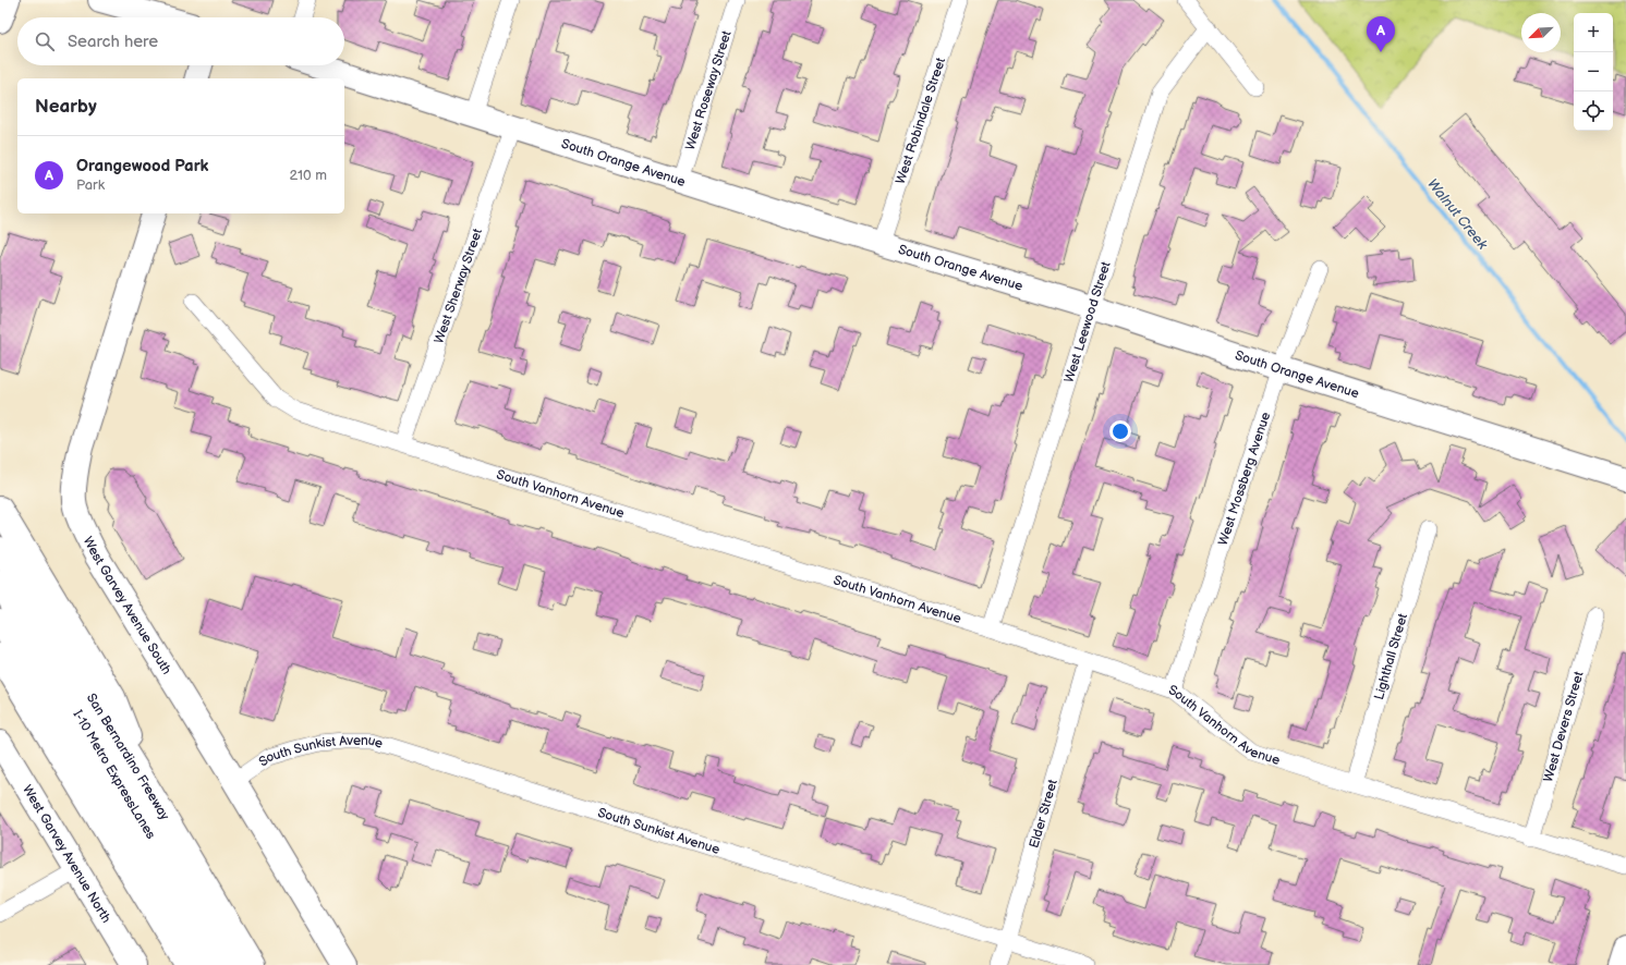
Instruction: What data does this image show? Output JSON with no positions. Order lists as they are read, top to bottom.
{
  "streets": {
    "main road": [
      "South Orange Avenue",
      "West Garvey Avenue South",
      "San Bernardino Freeway",
      "I-10 Metro ExpressLanes",
      "West Garvey Avenue North"
    ],
    "street": [
      "West Roseway Street",
      "West Robindale Street",
      "West Sherway Street",
      "West Leewood Street",
      "West Mossberg Avenue",
      "South Vanhorn Avenue",
      "Lighthall Street",
      "West Devers Street",
      "South Sunkist Avenue",
      "Elder Street"
    ]
  },
  "crossings": [
    ["West Roseway Street", "South Orange Avenue"],
    ["West Robindale Street", "South Orange Avenue"],
    ["South Orange Avenue", "West Sherway Street"],
    ["South Orange Avenue", "West Leewood Street"],
    ["South Orange Avenue", "West Mossberg Avenue"],
    ["West Sherway Street", "South Vanhorn Avenue"],
    ["West Leewood Street", "South Vanhorn Avenue"],
    ["West Mossberg Avenue", "South Vanhorn Avenue"],
    ["South Vanhorn Avenue", "Lighthall Street"],
    ["South Vanhorn Avenue", "West Devers Street"],
    ["South Vanhorn Avenue", "Elder Street"],
    ["West Garvey Avenue South", "South Sunkist Avenue"],
    ["South Sunkist Avenue", "Elder Street"]
  ],
  "water": ["Walnut Creek"],
  "north": "bottom left",
  "page": {
    "map_buttons": ["+", "−"],
    "pins": "A",
    "search": "Search here",
    "heading": "Nearby",
    "list": [
      {
        "mark": "A",
        "name": "Orangewood Park",
        "note": "Park",
        "value": "210 m"
      }
    ]
  }
}
